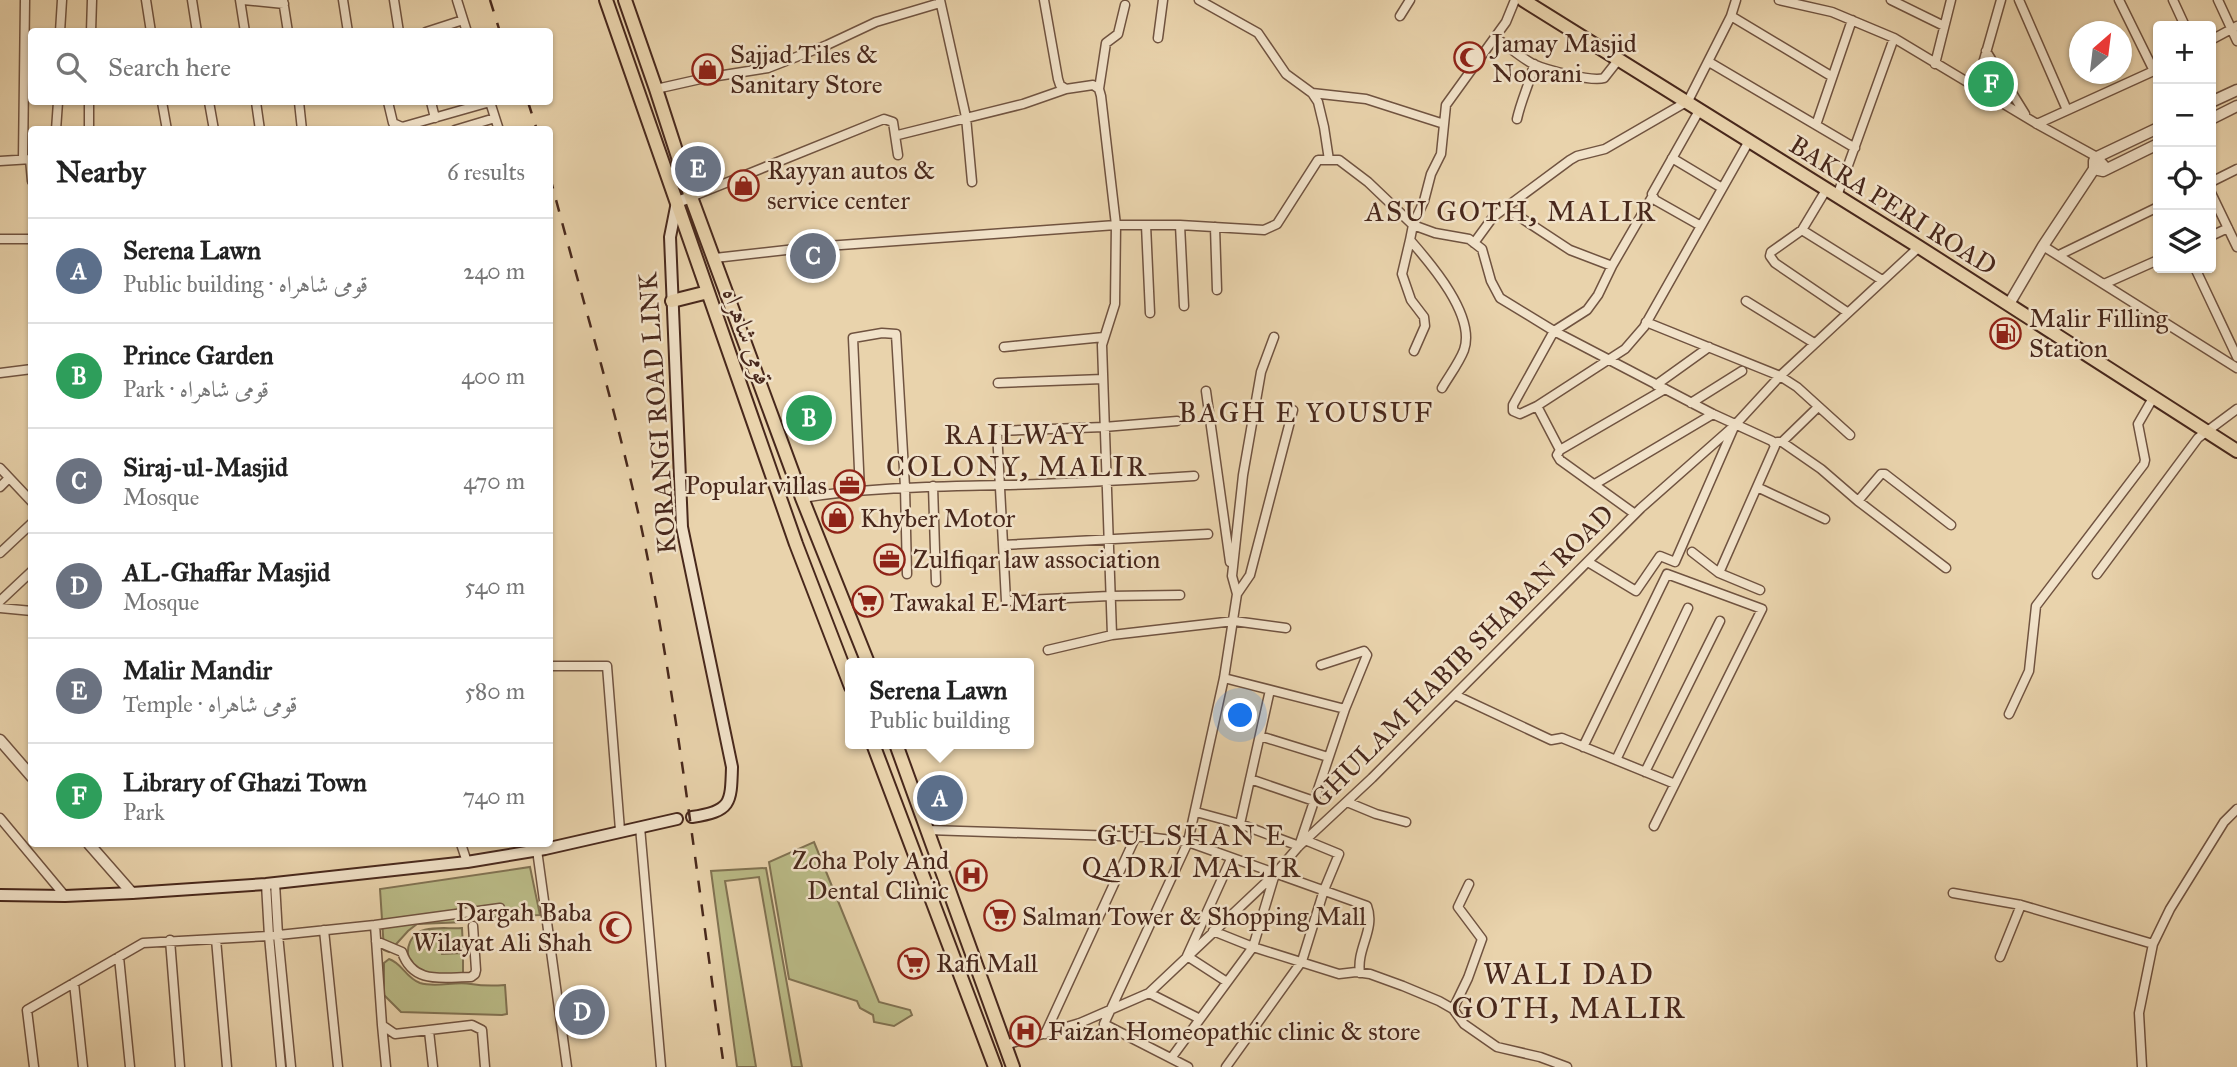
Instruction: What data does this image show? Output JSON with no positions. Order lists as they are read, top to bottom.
{
  "streets": {
    "main road": ["BAKRA PERI ROAD", "قومی شاہراہ", "KORANGI ROAD LINK"],
    "street": ["GHULAM HABIB SHABAN ROAD"]
  },
  "crossings": [
    ["BAKRA PERI ROAD", "GHULAM HABIB SHABAN ROAD"],
    ["قومی شاہراہ", "KORANGI ROAD LINK"]
  ],
  "districts": [
    "ASU GOTH, MALIR",
    "BAGH E YOUSUF",
    "RAILWAY COLONY, MALIR",
    "GULSHAN E QADRI MALIR",
    "WALI DAD GOTH, MALIR"
  ],
  "places": {
    "mosque": ["Jamay Masjid Noorani", "Dargah Baba Wilayat Ali Shah"],
    "shop": ["Sajjad Tiles & Sanitary Store", "Rayyan autos & service center", "Khyber Motor"],
    "fuel station": ["Malir Filling Station"],
    "office": ["Popular villas", "Zulfiqar law association"],
    "supermarket": ["Tawakal E-Mart", "Salman Tower & Shopping Mall", "Rafi Mall"],
    "hospital": ["Zoha Poly And Dental Clinic", "Faizan Homeopathic clinic & store"]
  },
  "north": "top right",
  "page": {
    "map_buttons": ["+", "−"],
    "search": "Search here",
    "pins": [
      "F",
      "E",
      "C",
      "B",
      "A",
      "D"
    ],
    "heading": ["Nearby", "6 results"],
    "list": [
      {
        "mark": "A",
        "name": "Serena Lawn",
        "note": "Public building · قومی شاہراہ",
        "value": "240 m"
      },
      {
        "mark": "B",
        "name": "Prince Garden",
        "note": "Park · قومی شاہراہ",
        "value": "400 m"
      },
      {
        "mark": "C",
        "name": "Siraj-ul-Masjid",
        "note": "Mosque",
        "value": "470 m"
      },
      {
        "mark": "D",
        "name": "AL-Ghaffar Masjid",
        "note": "Mosque",
        "value": "540 m"
      },
      {
        "mark": "E",
        "name": "Malir Mandir",
        "note": "Temple · قومی شاہراہ",
        "value": "580 m"
      },
      {
        "mark": "F",
        "name": "Library of Ghazi Town",
        "note": "Park",
        "value": "740 m"
      }
    ],
    "popup": ["Serena Lawn", "Public building"]
  }
}
